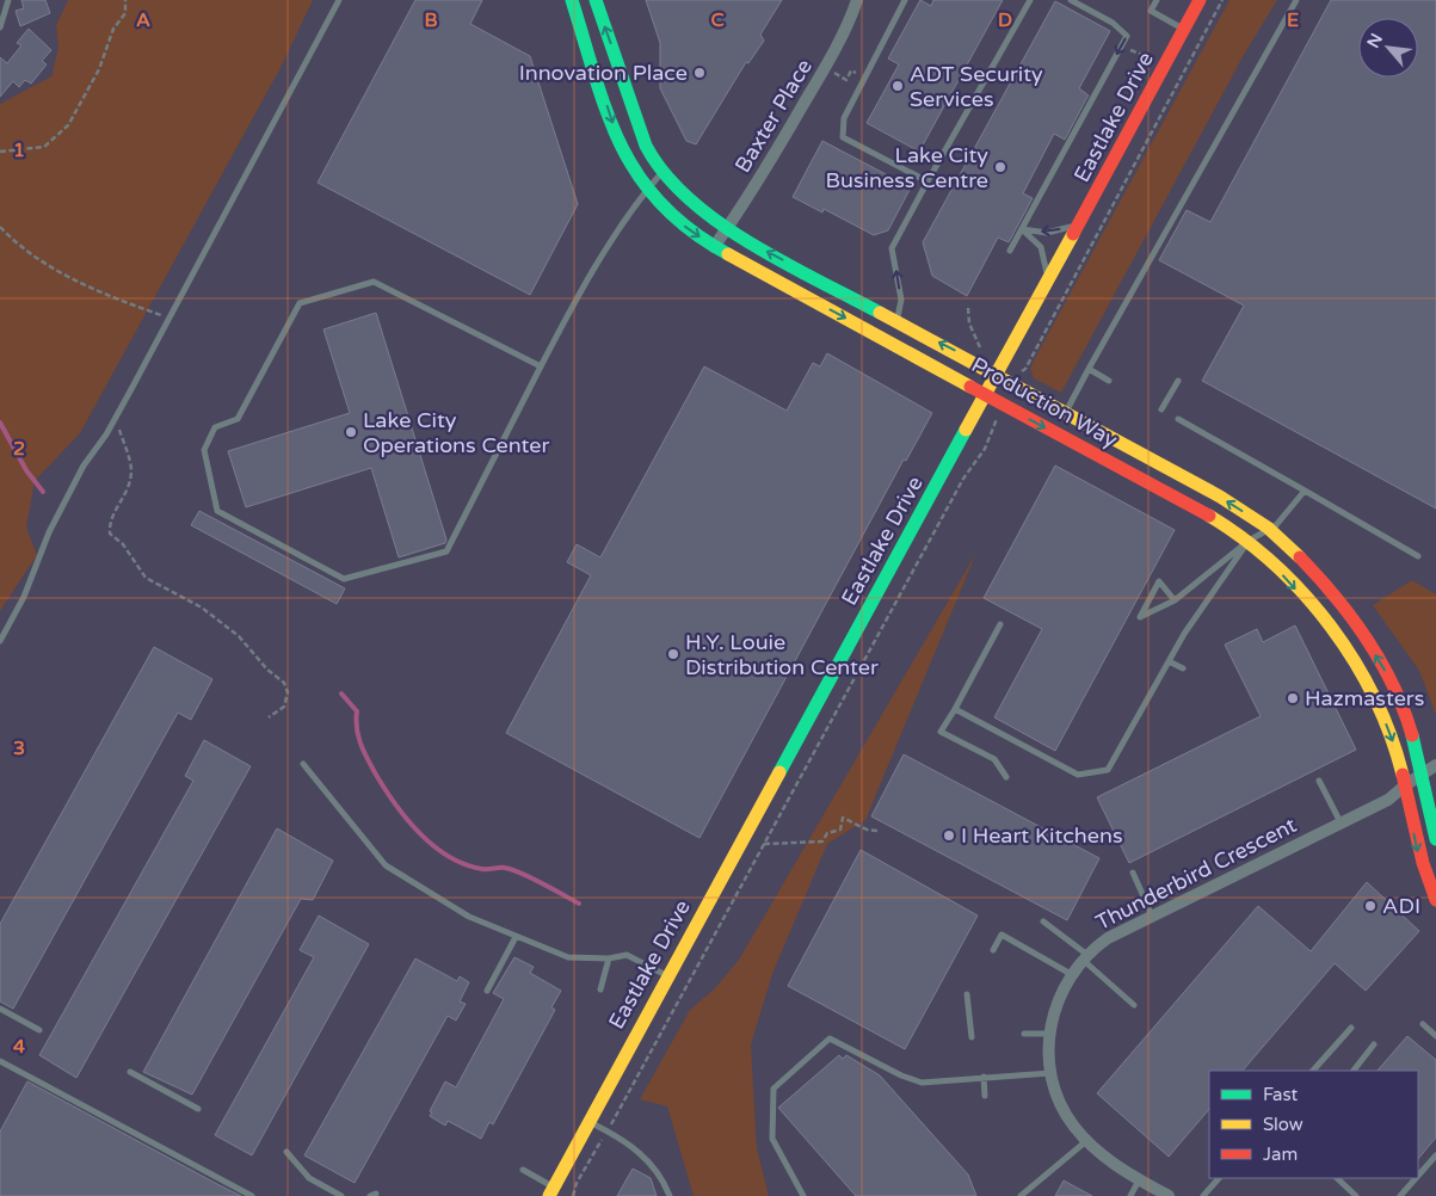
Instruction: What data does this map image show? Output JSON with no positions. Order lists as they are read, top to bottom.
{
  "streets": {
    "street": [
      "Baxter Place",
      "Eastlake Drive",
      "Production Way",
      "Thunderbird Crescent"
    ]
  },
  "crossings": [
    ["Baxter Place", "Production Way"],
    ["Eastlake Drive", "Production Way"],
    ["Production Way", "Thunderbird Crescent"]
  ],
  "places": [
    "Innovation Place",
    "ADT Security Services",
    "Lake City Business Centre",
    "Lake City Operations Center",
    "H.Y. Louie Distribution Center",
    "Hazmasters",
    "I Heart Kitchens",
    "ADI"
  ],
  "legend": ["Fast", "Slow", "Jam"],
  "north": "top left",
  "grid": {
    "columns": [
      "A",
      "B",
      "C",
      "D",
      "E"
    ],
    "rows": [
      "1",
      "2",
      "3",
      "4"
    ]
  }
}
